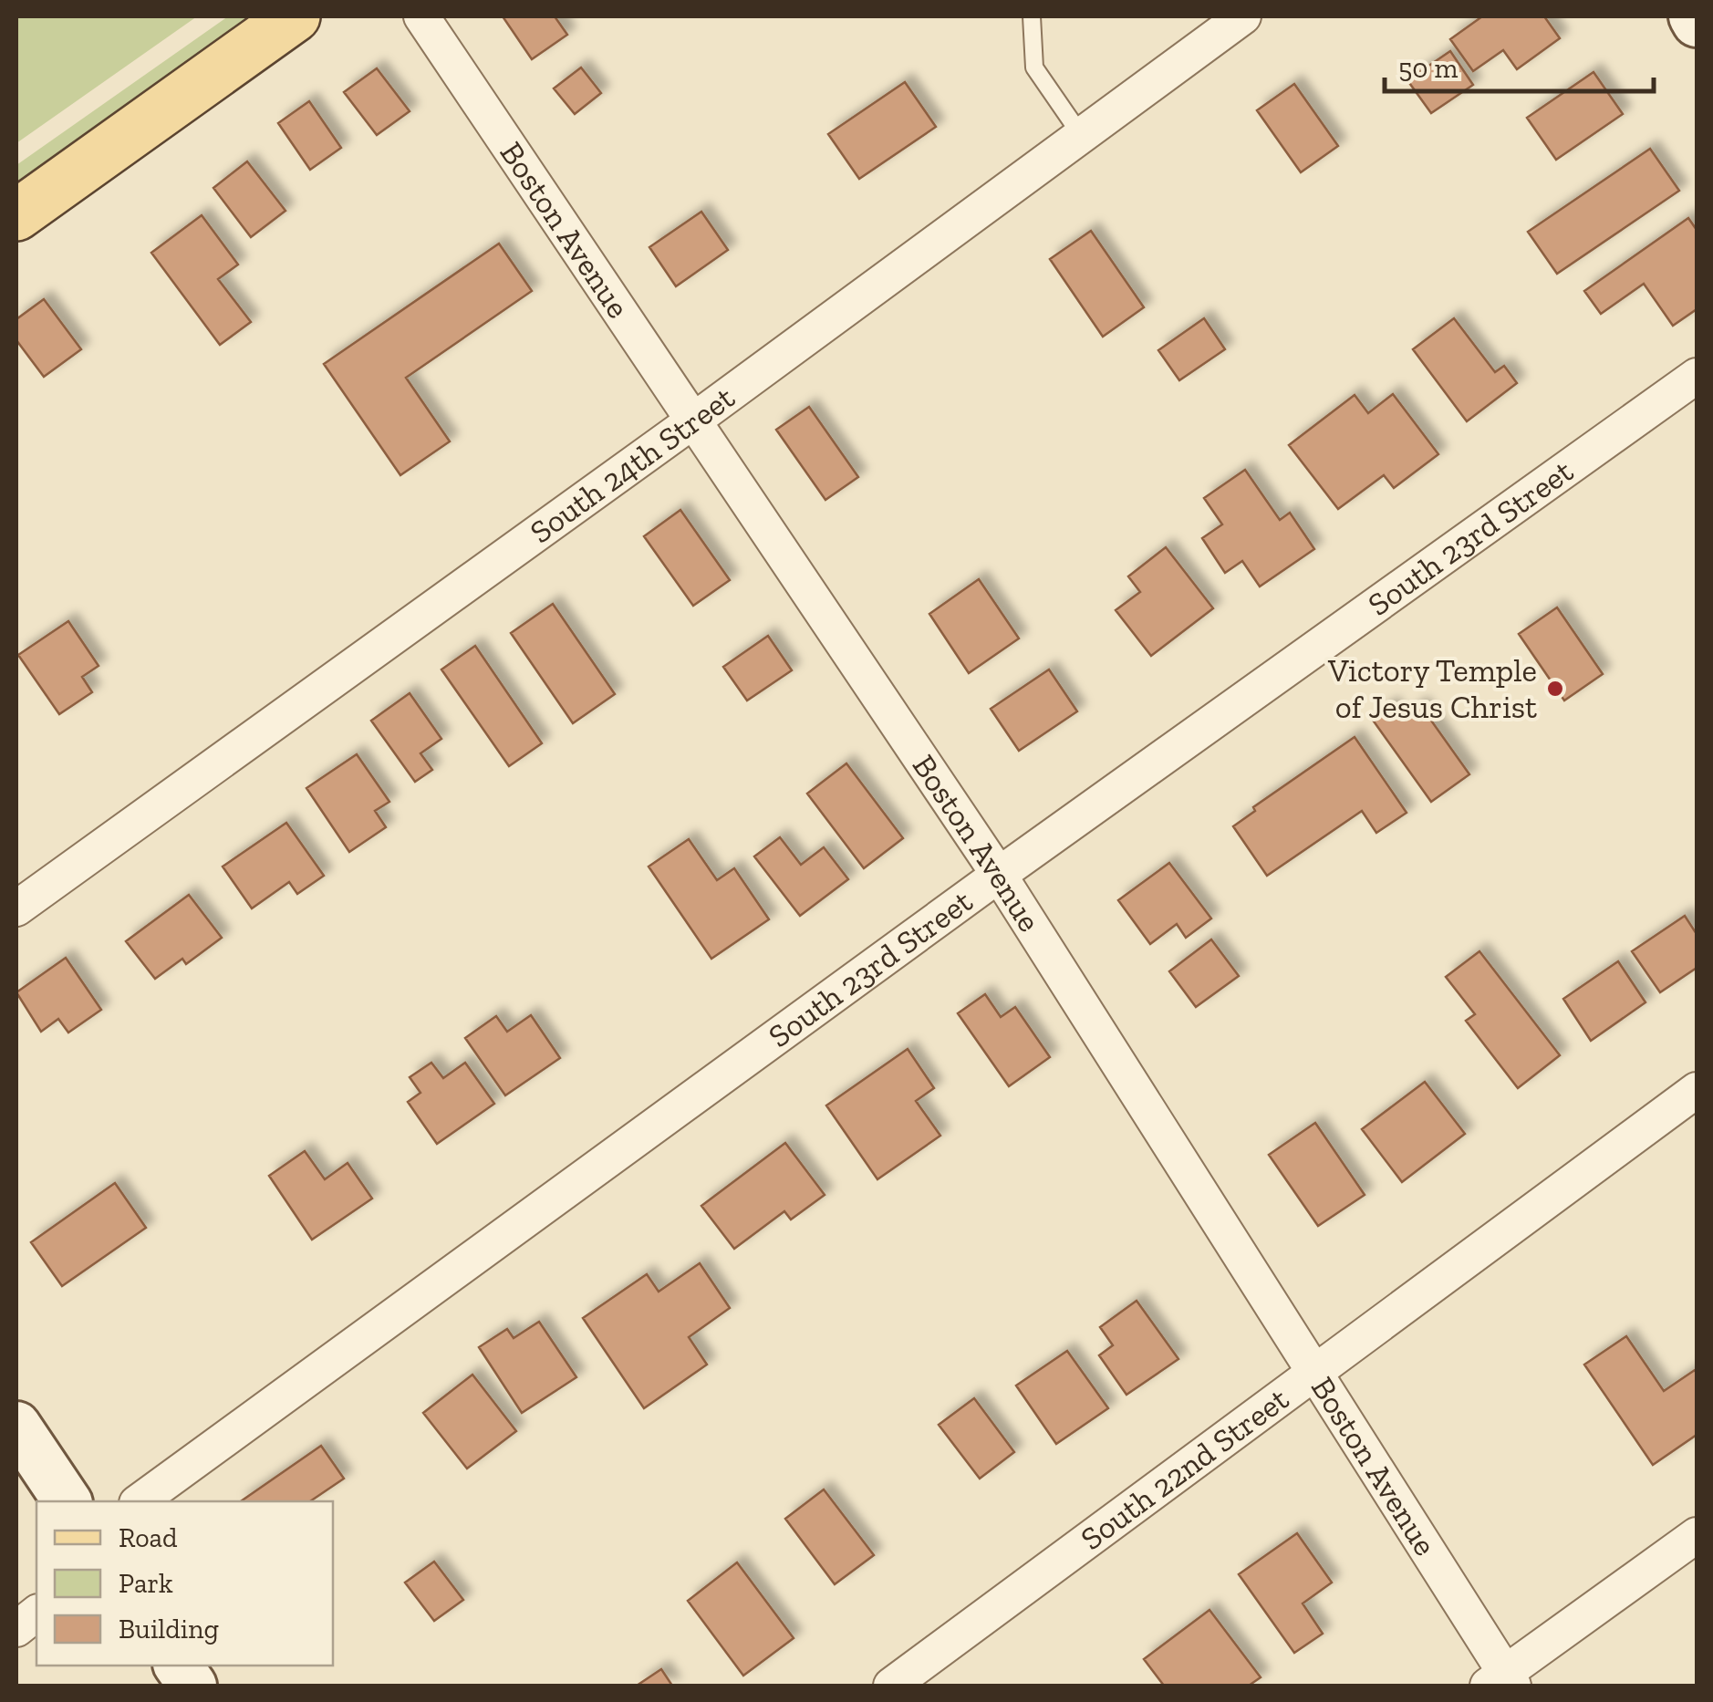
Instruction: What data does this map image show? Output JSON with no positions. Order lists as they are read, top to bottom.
{
  "streets": {
    "street": [
      "Boston Avenue",
      "South 24th Street",
      "South 23rd Street",
      "South 22nd Street"
    ]
  },
  "crossings": [
    ["Boston Avenue", "South 24th Street"],
    ["Boston Avenue", "South 23rd Street"],
    ["Boston Avenue", "South 22nd Street"]
  ],
  "places": ["Victory Temple of Jesus Christ"],
  "legend": ["Road", "Park", "Building"],
  "scale_bar": "50 m"
}
